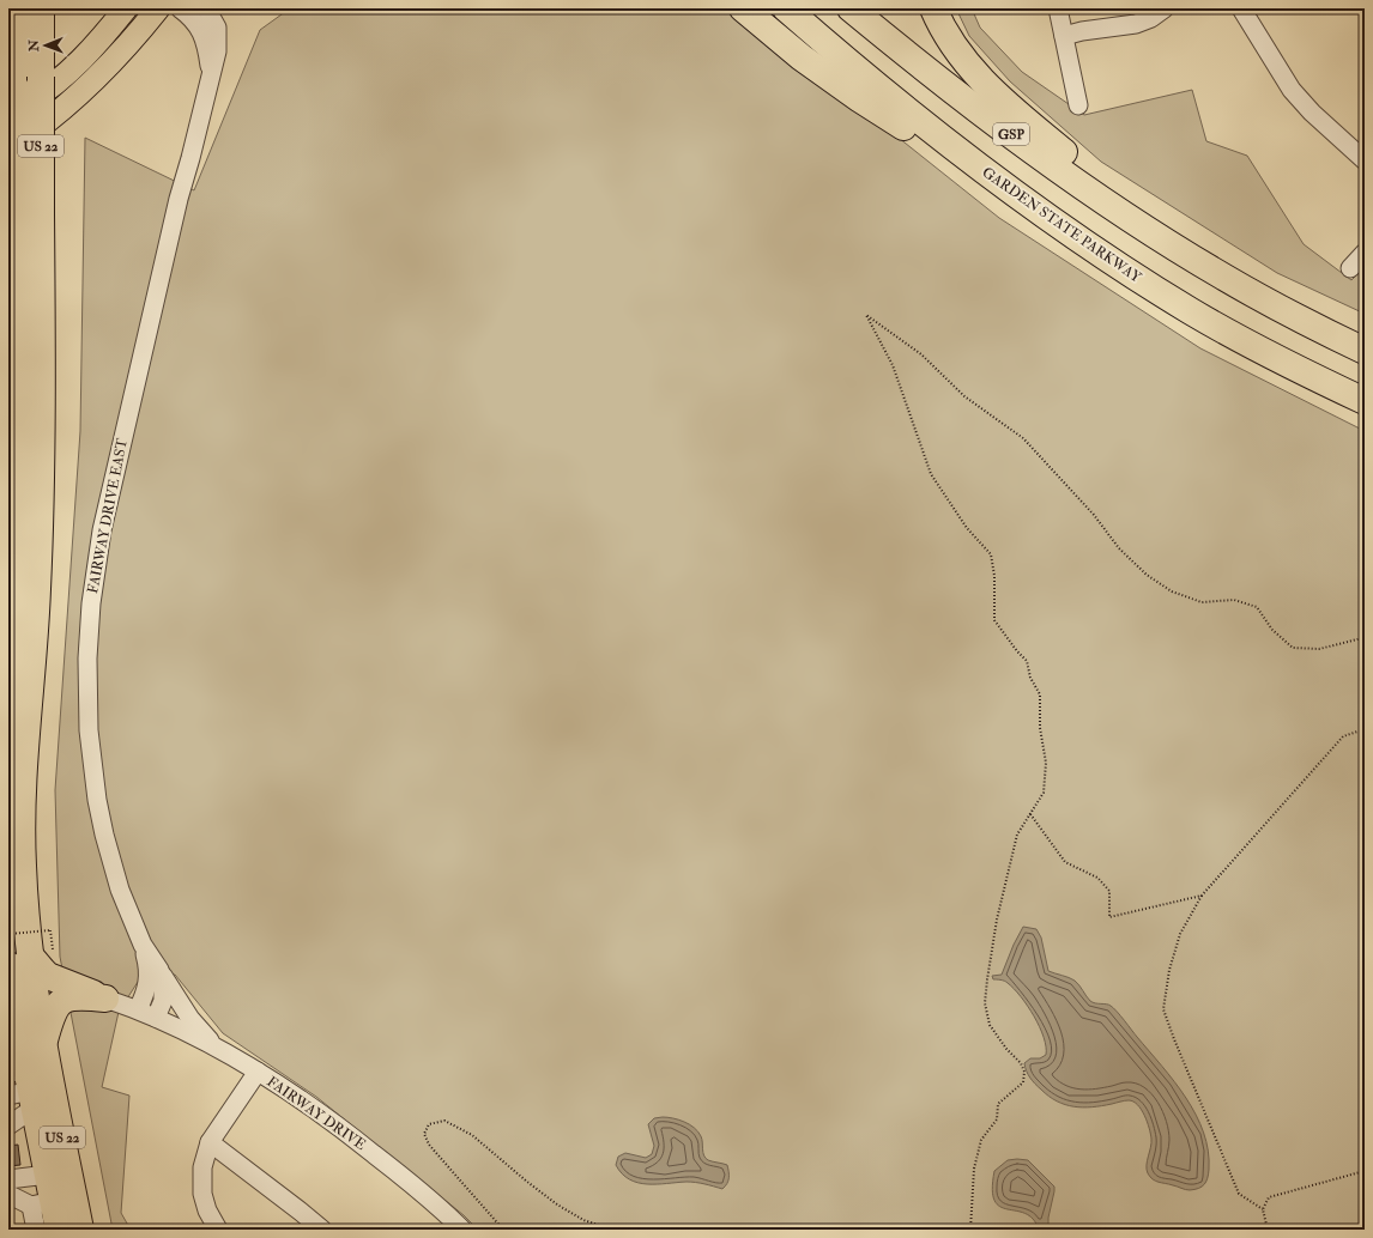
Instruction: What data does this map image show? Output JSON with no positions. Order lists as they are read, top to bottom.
{
  "streets": {
    "highway": ["GSP", "US 22", "GARDEN STATE PARKWAY"],
    "street": ["FAIRWAY DRIVE EAST", "FAIRWAY DRIVE"]
  },
  "crossings": [
    ["FAIRWAY DRIVE EAST", "FAIRWAY DRIVE"]
  ],
  "north": "left"
}
